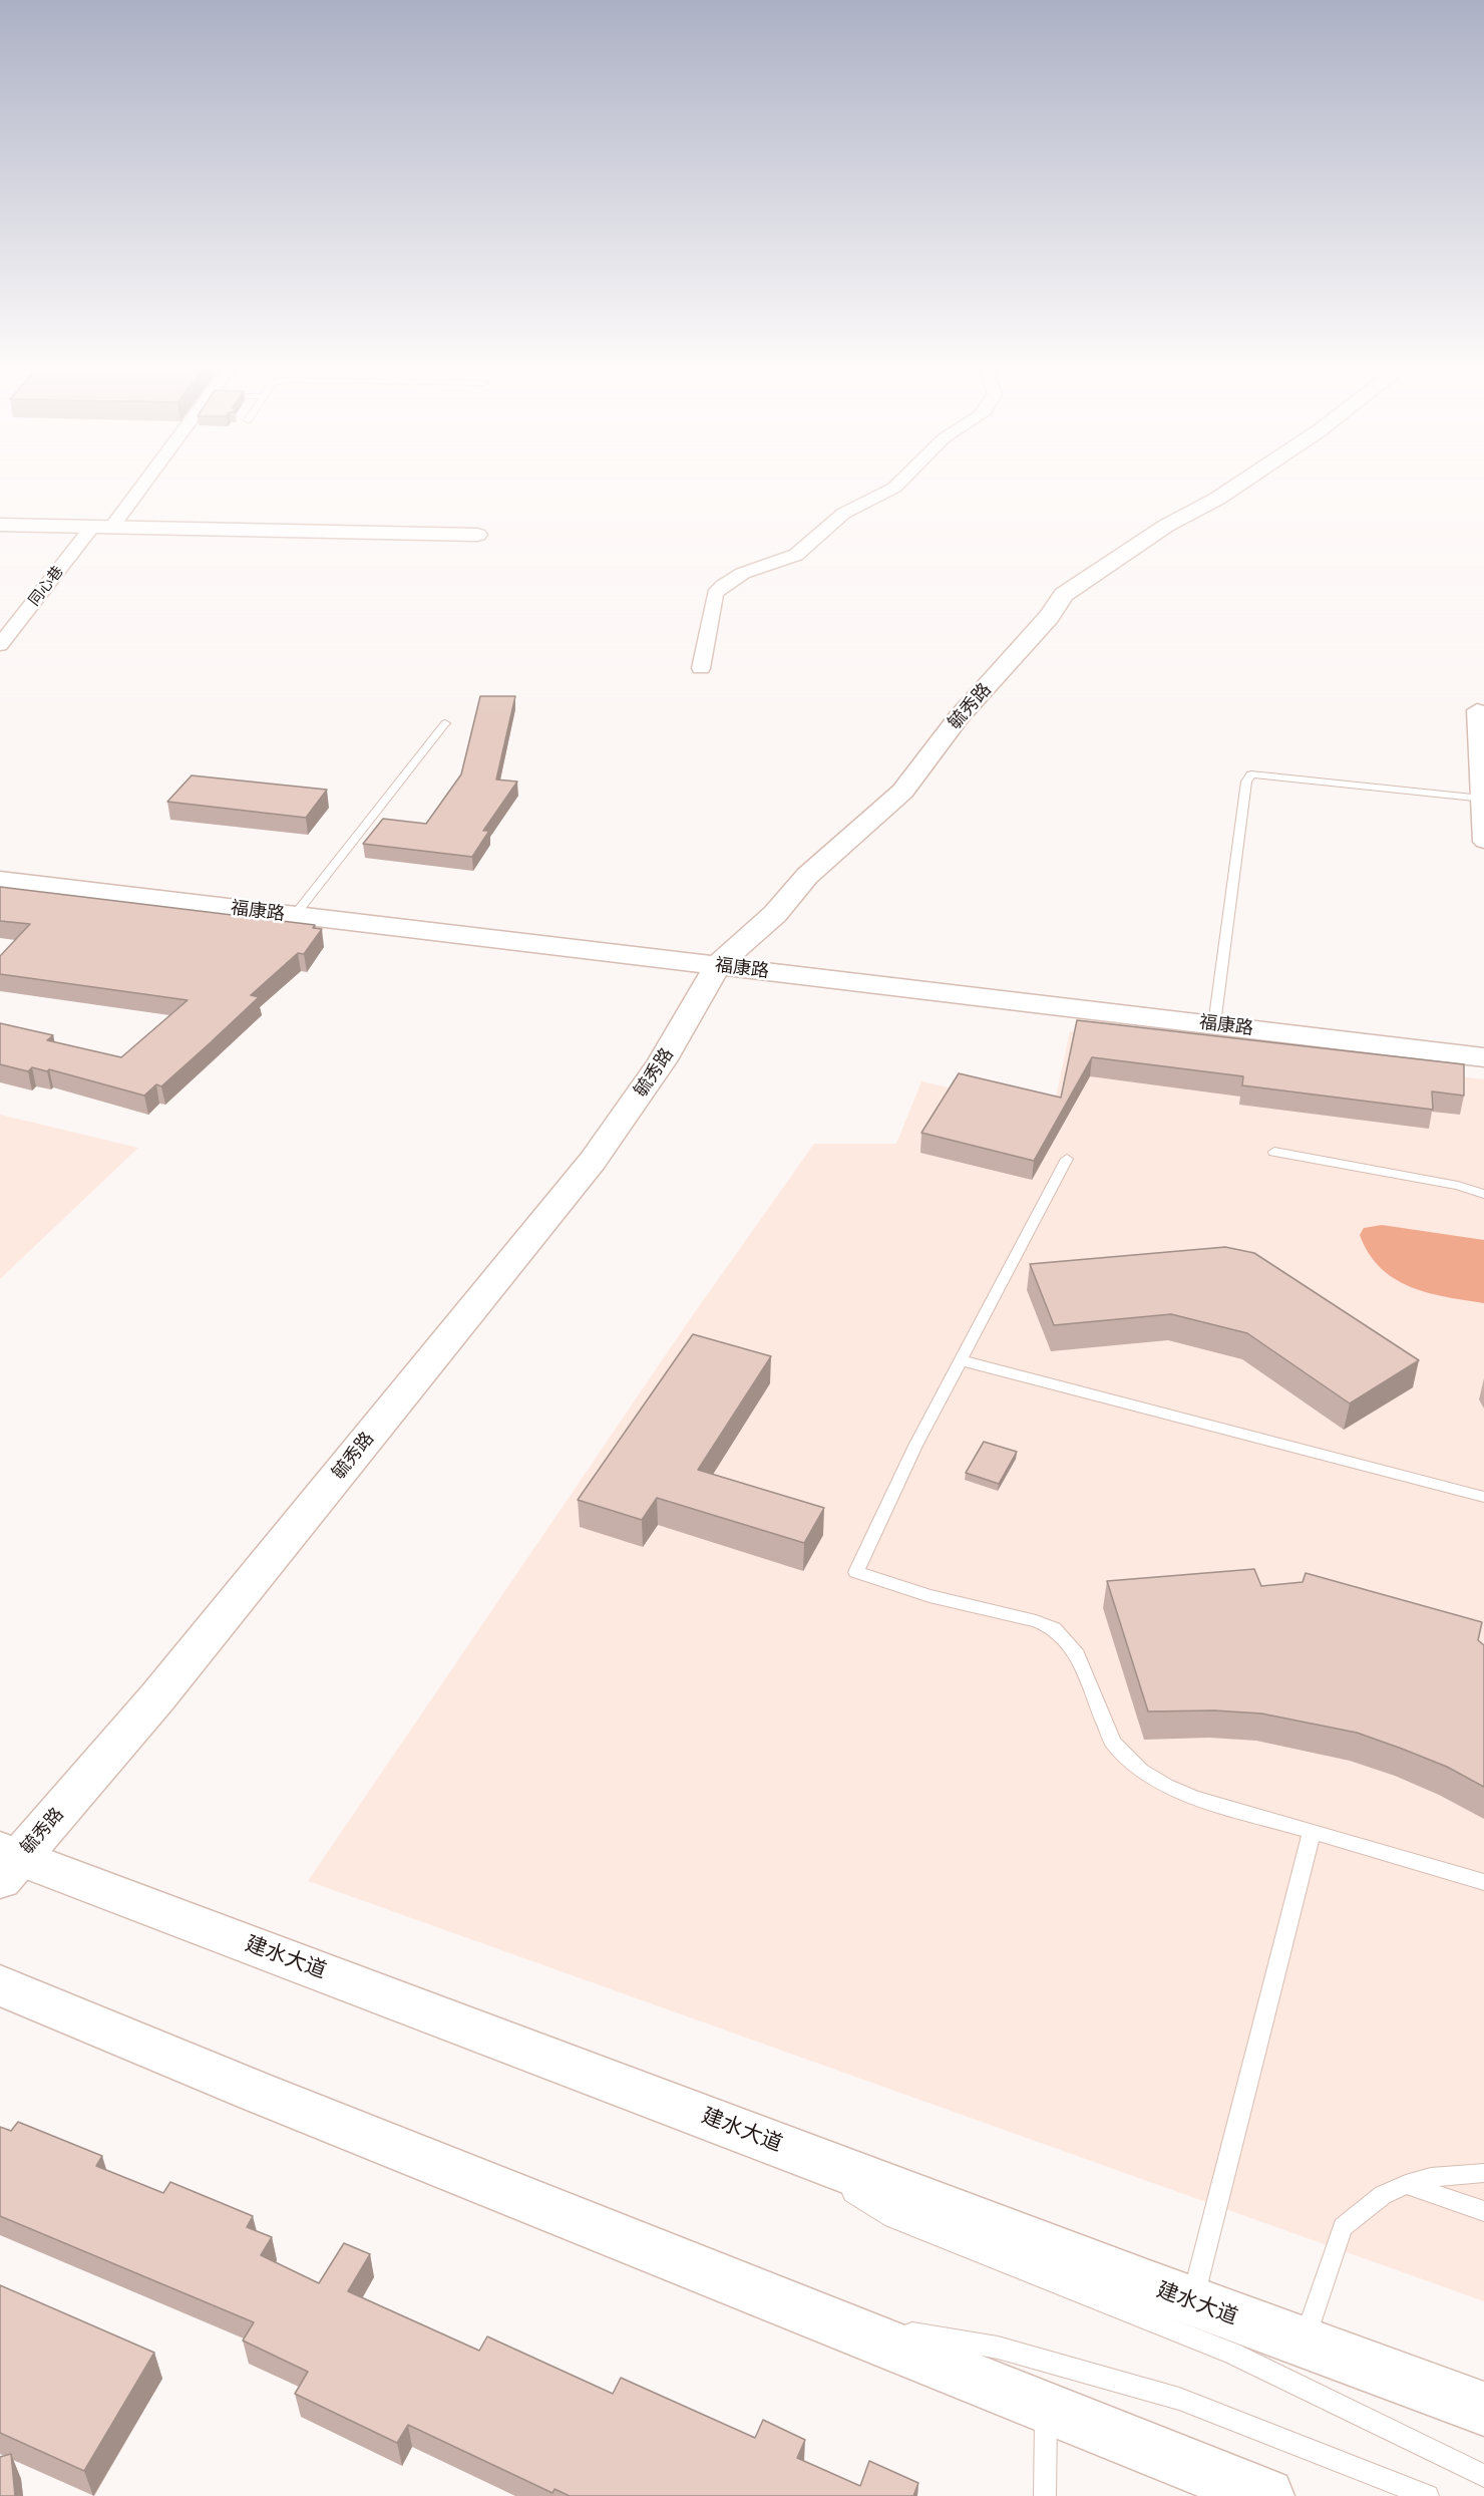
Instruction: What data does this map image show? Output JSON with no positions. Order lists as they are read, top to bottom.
{
  "streets": {
    "street": [
      "同心巷",
      "毓秀路",
      "福康路",
      "建水大道"
    ]
  },
  "crossings": [
    ["毓秀路", "福康路"],
    ["毓秀路", "建水大道"]
  ]
}
